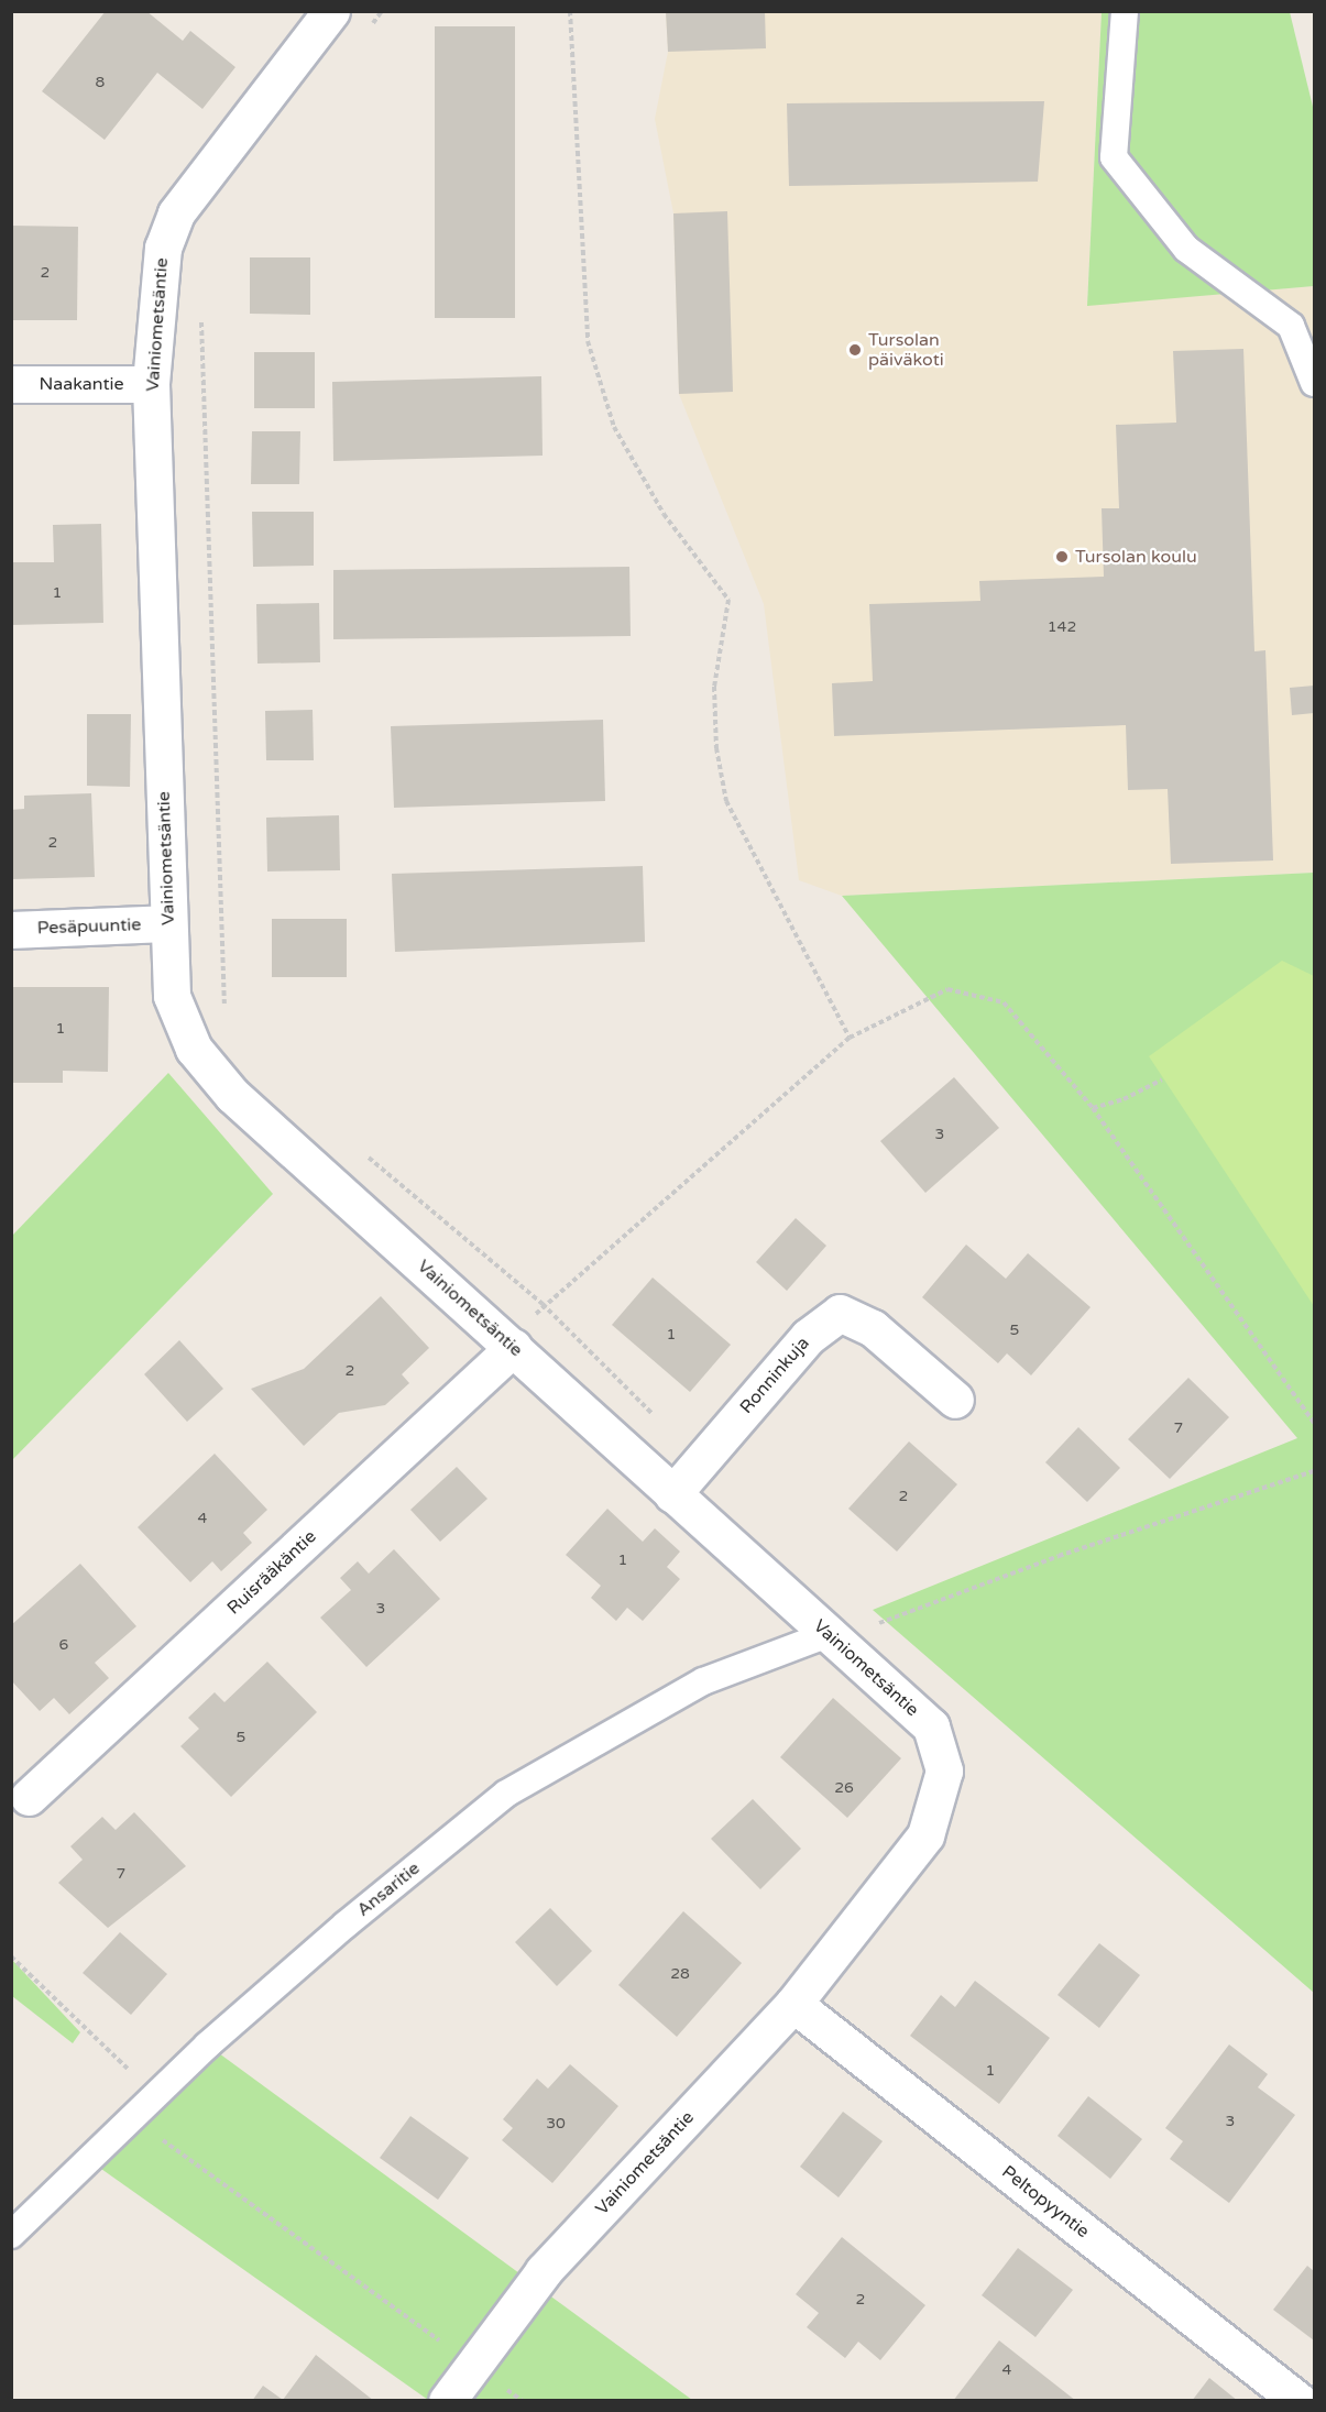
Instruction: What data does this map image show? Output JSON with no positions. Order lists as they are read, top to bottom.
{
  "streets": {
    "street": [
      "Vainiometsäntie",
      "Naakantie",
      "Pesäpuuntie",
      "Ronninkuja",
      "Ruisrääkäntie",
      "Peltopyyntie"
    ],
    "lane": ["Ansaritie"]
  },
  "crossings": [
    ["Vainiometsäntie", "Naakantie"],
    ["Vainiometsäntie", "Pesäpuuntie"],
    ["Vainiometsäntie", "Ronninkuja"],
    ["Vainiometsäntie", "Ruisrääkäntie"],
    ["Vainiometsäntie", "Ansaritie"],
    ["Vainiometsäntie", "Peltopyyntie"]
  ],
  "places": ["Tursolan päiväkoti", "Tursolan koulu"],
  "house_numbers": [
    "8",
    "2",
    "1",
    "142",
    "2",
    "1",
    "3",
    "5",
    "1",
    "2",
    "7",
    "2",
    "4",
    "1",
    "3",
    "6",
    "5",
    "26",
    "7",
    "28",
    "1",
    "3",
    "30",
    "2",
    "4"
  ]
}
